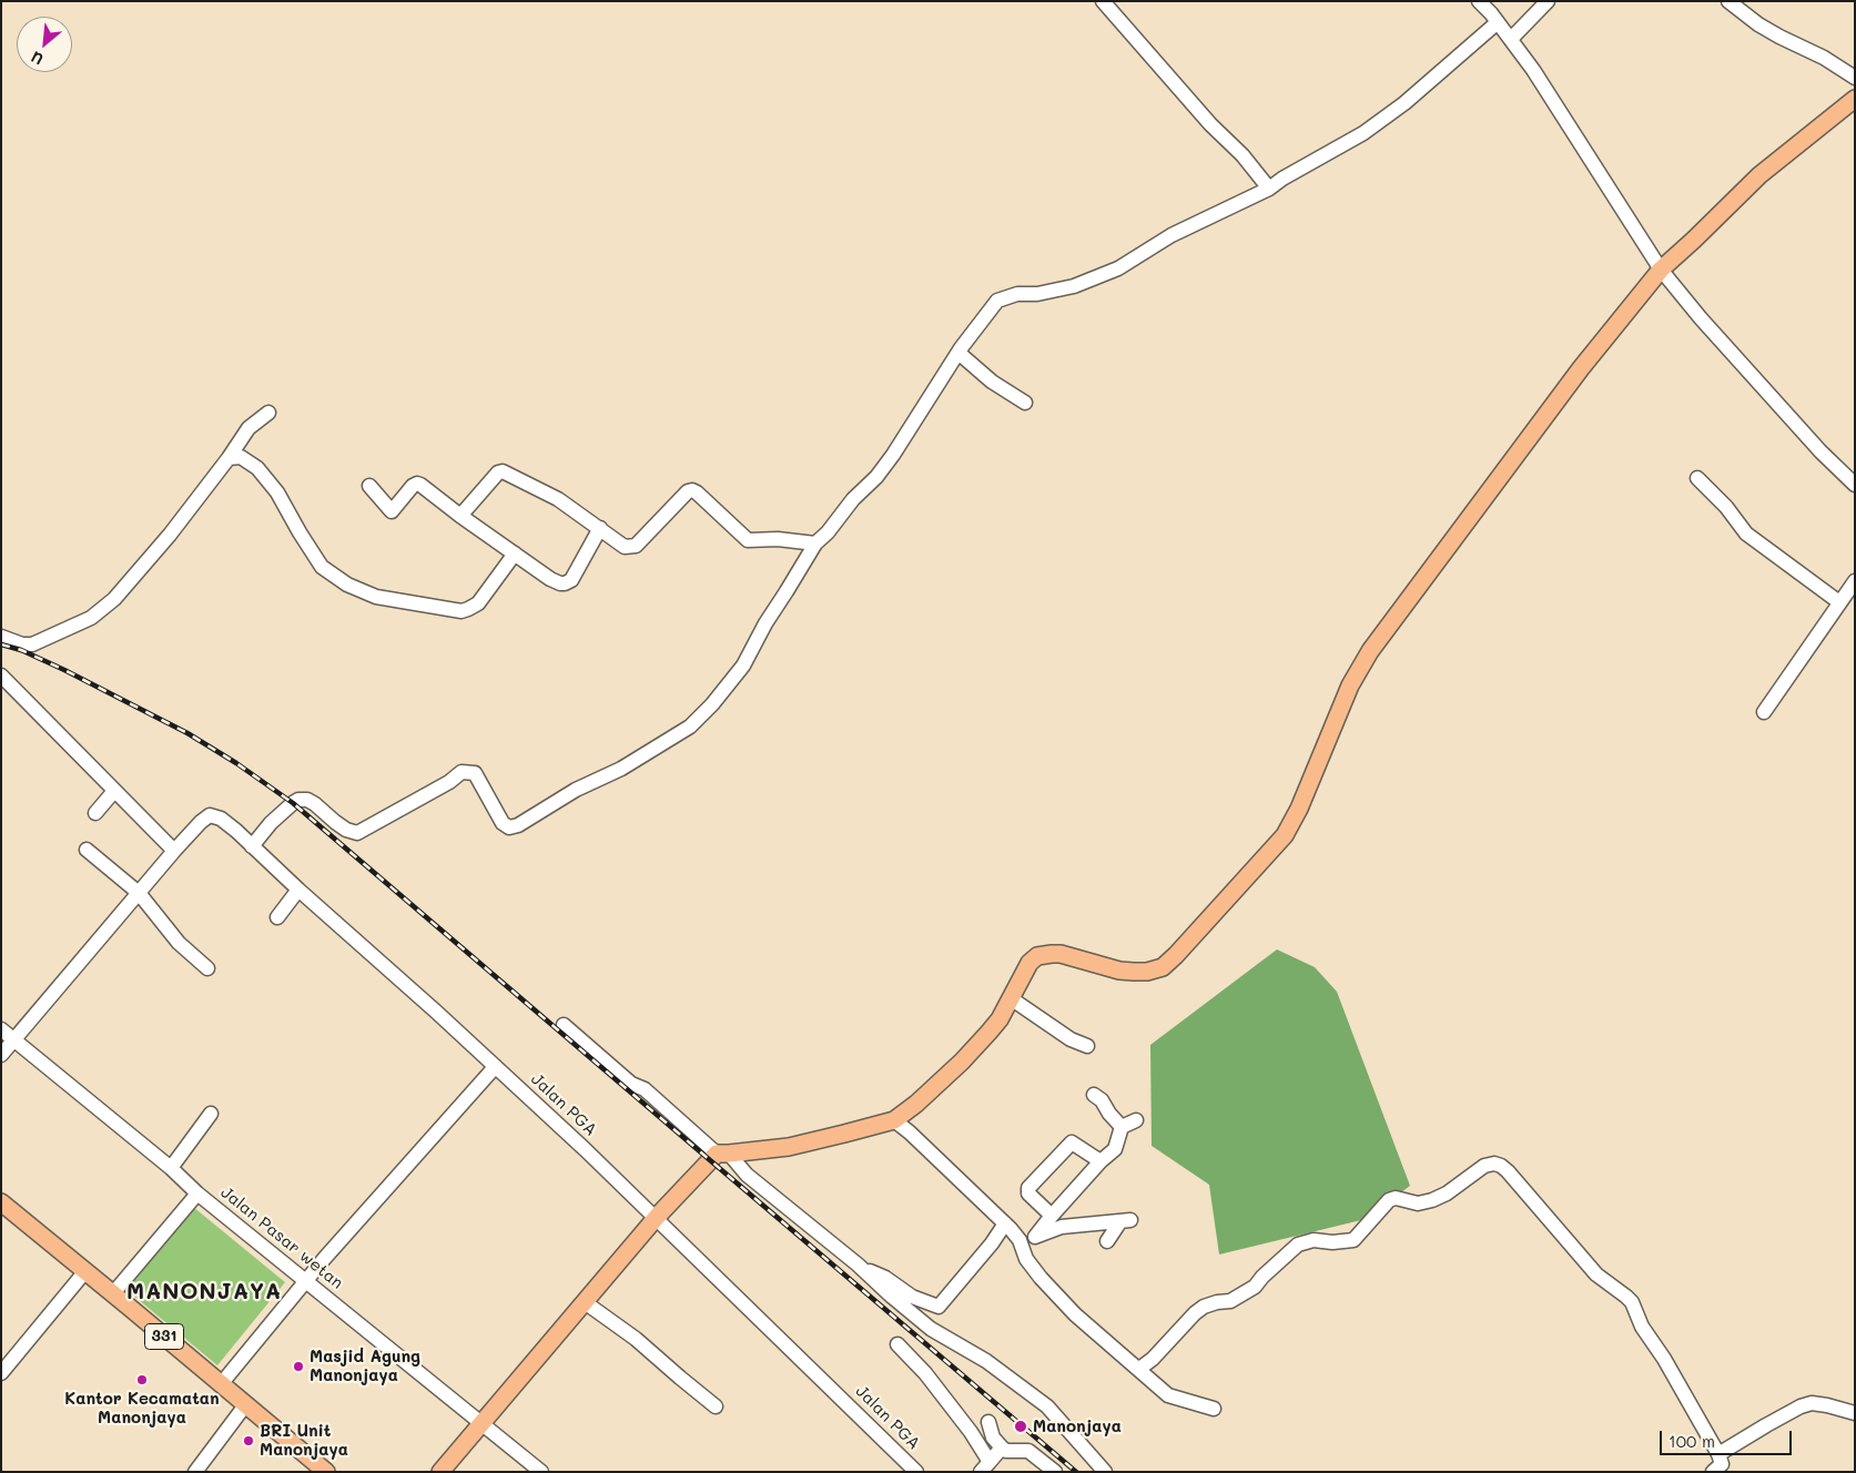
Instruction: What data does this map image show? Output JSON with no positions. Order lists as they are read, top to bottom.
{
  "streets": {
    "main road": ["331"],
    "street": ["Jalan PGA", "Jalan Pasar wetan"]
  },
  "districts": ["MANONJAYA"],
  "places": [
    "Masjid Agung Manonjaya",
    "Kantor Kecamatan Manonjaya",
    "Manonjaya",
    "BRI Unit Manonjaya"
  ],
  "scale_bar": "100 m",
  "north": "bottom left"
}
